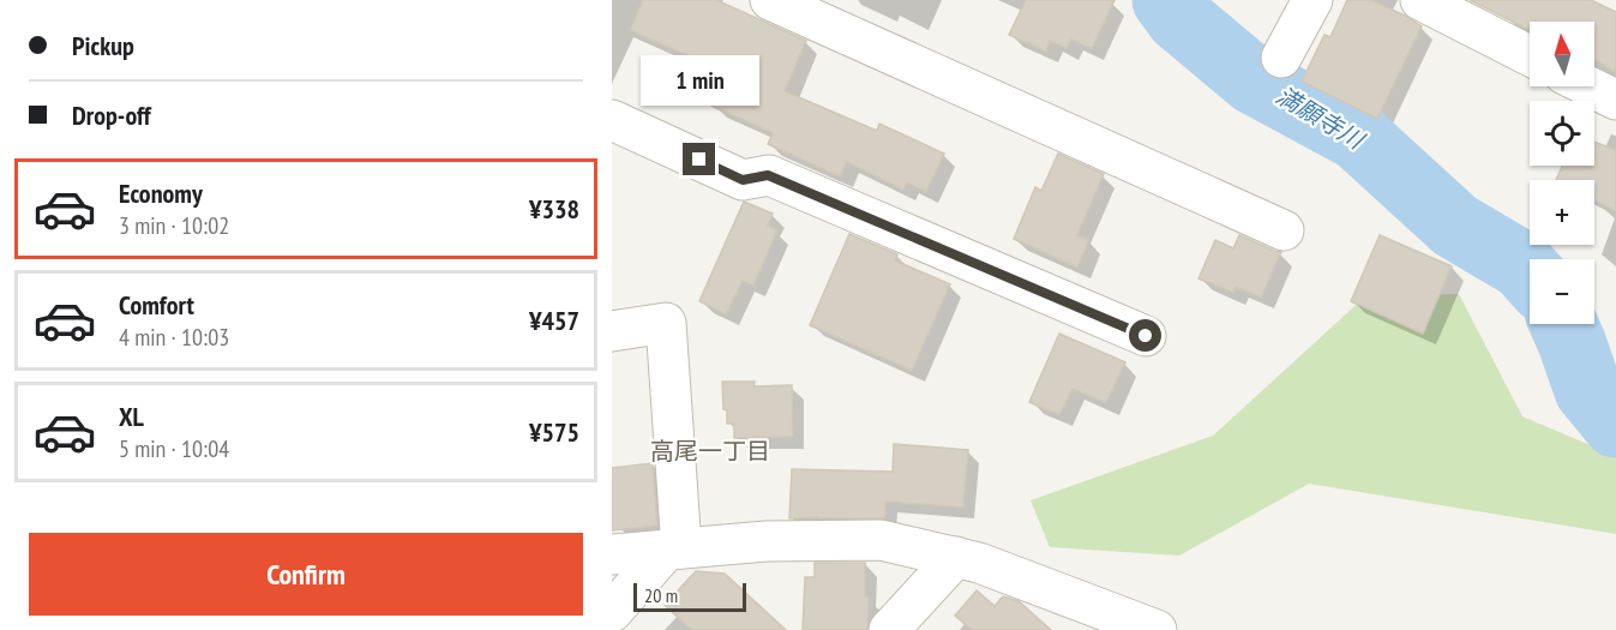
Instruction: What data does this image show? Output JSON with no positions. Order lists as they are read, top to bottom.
{
  "districts": ["高尾一丁目"],
  "water": ["満願寺川"],
  "scale_bar": "20 m",
  "north": "top",
  "page": {
    "banner": ["Pickup", "Drop-off"],
    "map_buttons": ["+", "−"],
    "bubble": "1 min",
    "list": [
      {
        "name": "Economy",
        "note": "3 min · 10:02",
        "value": "¥338"
      },
      {
        "name": "Comfort",
        "note": "4 min · 10:03",
        "value": "¥457"
      },
      {
        "name": "XL",
        "note": "5 min · 10:04",
        "value": "¥575"
      }
    ],
    "buttons": "Confirm",
    "scale": "20 m"
  }
}
